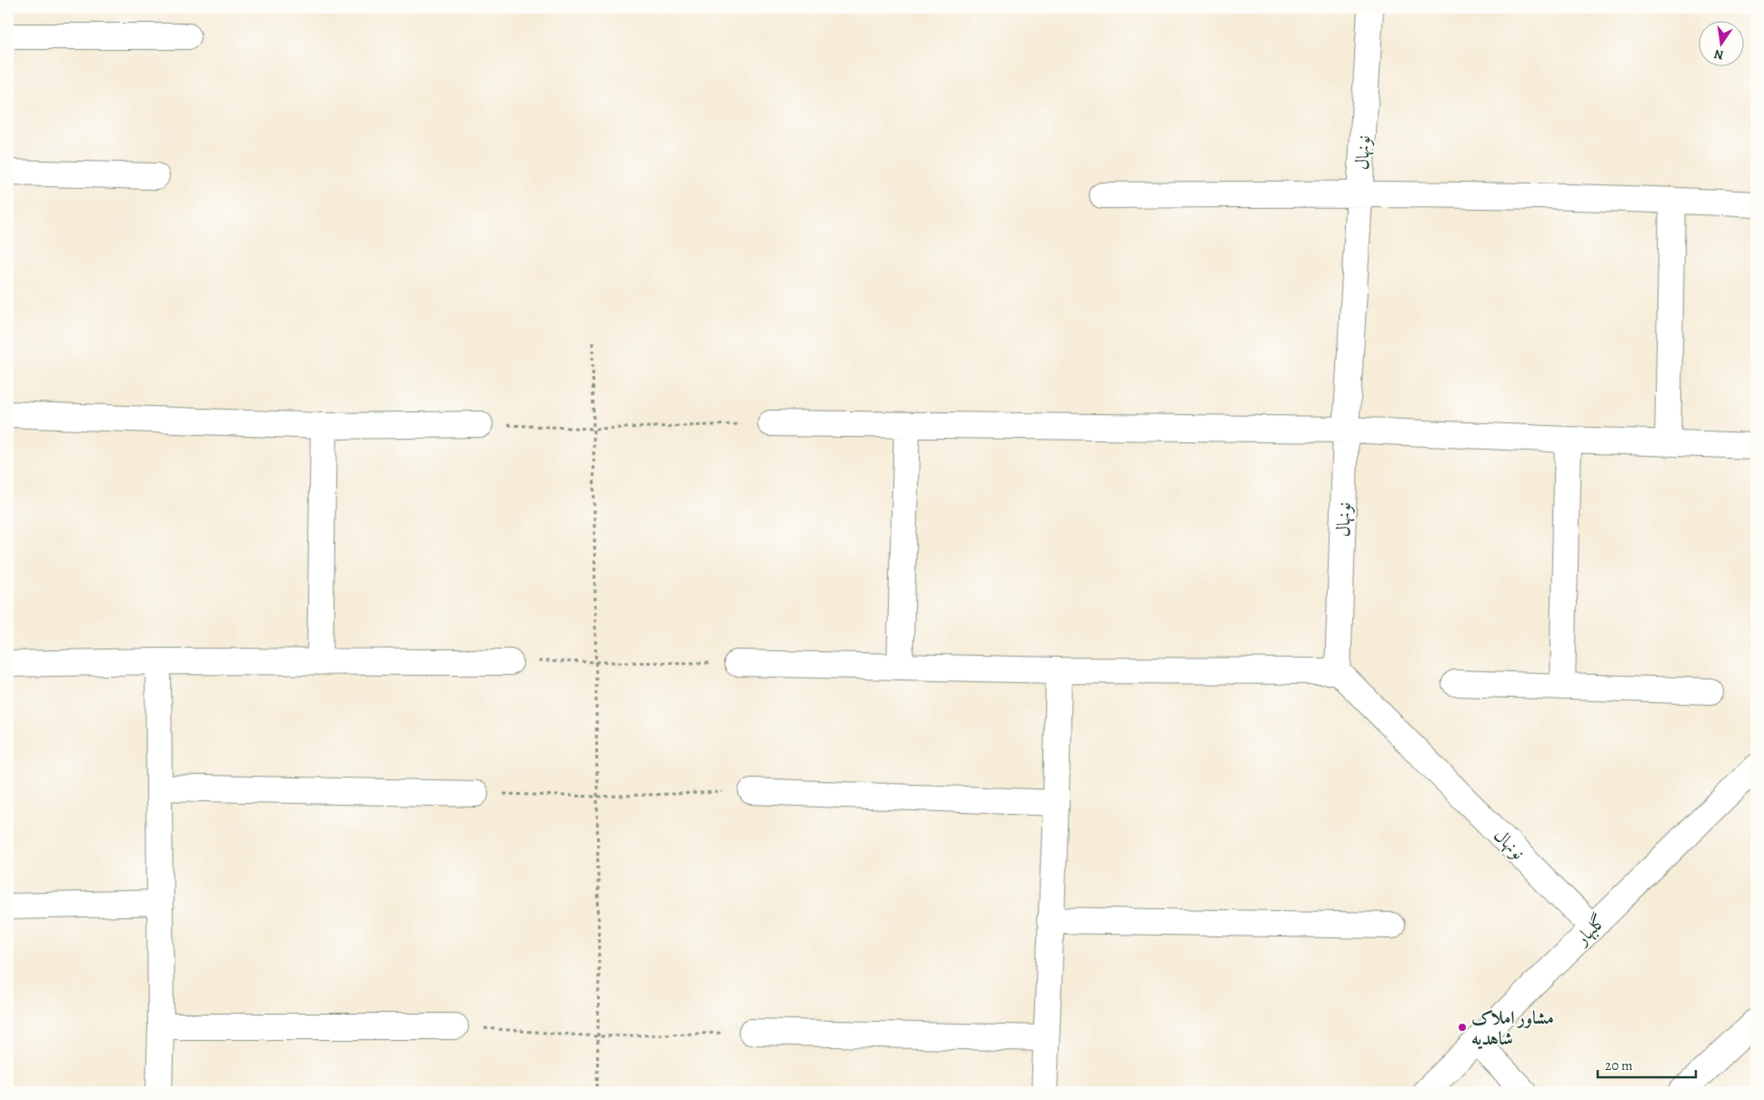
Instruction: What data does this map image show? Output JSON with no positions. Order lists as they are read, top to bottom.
{
  "streets": {
    "street": ["نونهال", "گلبهار"]
  },
  "crossings": [
    ["نونهال", "گلبهار"]
  ],
  "places": ["مشاور املاک شاهدیه"],
  "scale_bar": "20 m",
  "north": "bottom"
}
